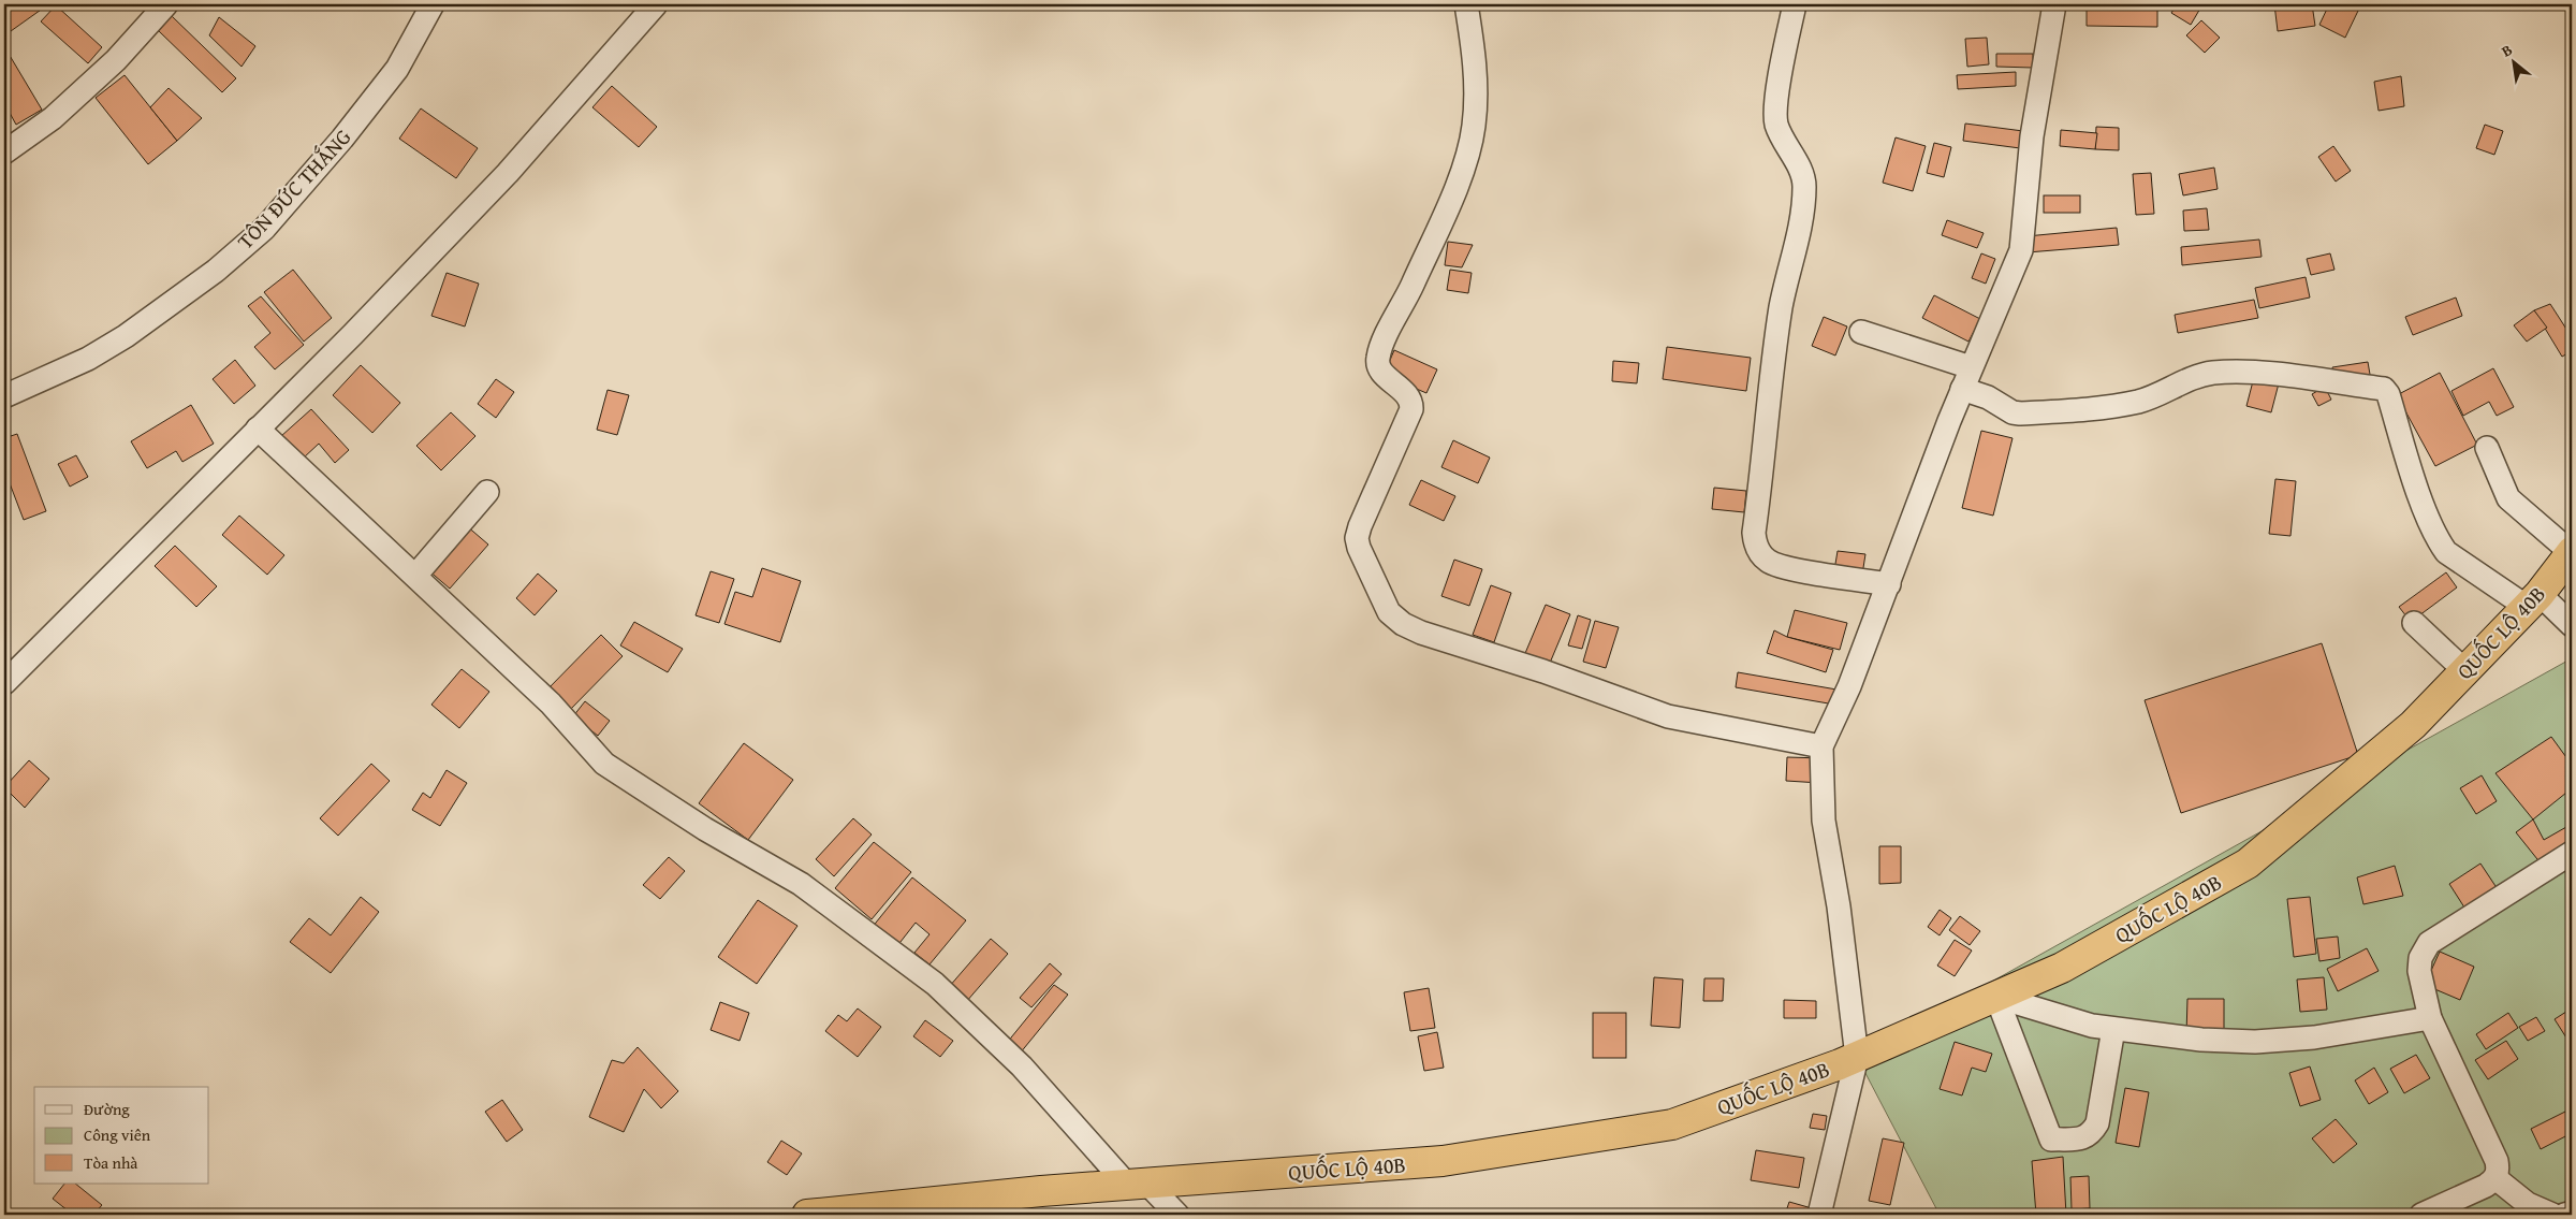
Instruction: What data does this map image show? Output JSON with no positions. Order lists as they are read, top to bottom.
{
  "streets": {
    "highway": ["QUỐC LỘ 40B"],
    "street": ["TÔN ĐỨC THẮNG"]
  },
  "legend": ["Đường", "Công viên", "Tòa nhà"],
  "north": "top left"
}
